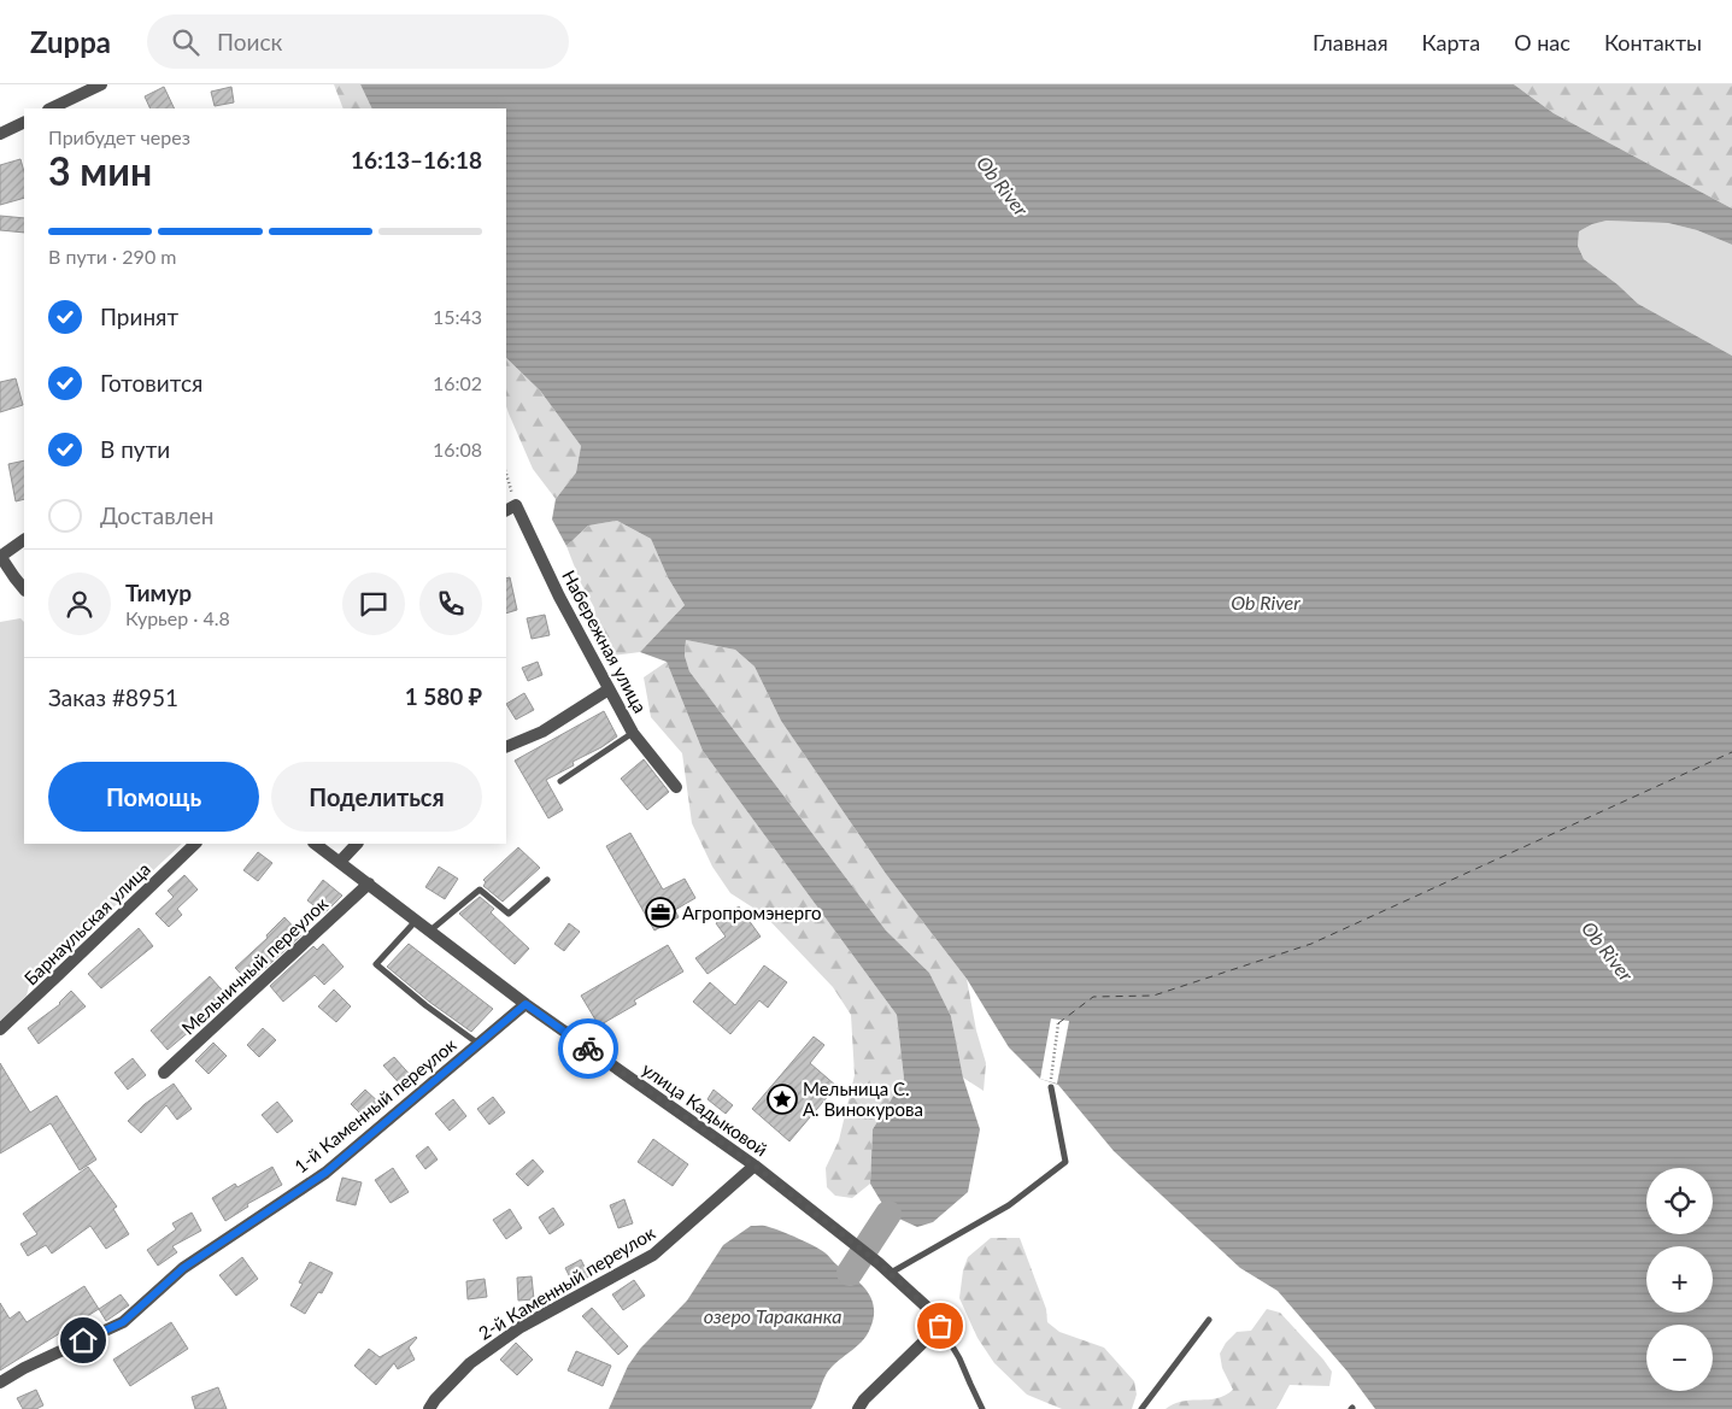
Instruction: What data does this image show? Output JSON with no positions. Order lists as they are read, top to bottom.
{
  "streets": {
    "street": [
      "Набережная улица",
      "Барнаульская улица",
      "Мельничный переулок",
      "1-й Каменный переулок",
      "улица Кадыковой",
      "2-й Каменный переулок"
    ]
  },
  "crossings": [
    ["Мельничный переулок", "улица Кадыковой"],
    ["1-й Каменный переулок", "улица Кадыковой"],
    ["улица Кадыковой", "2-й Каменный переулок"]
  ],
  "water": ["Ob River", "озеро Тараканка"],
  "places": {
    "office": ["Агропромэнерго"],
    "place": ["Мельница С. А. Винокурова"]
  },
  "page": {
    "header": "Zuppa",
    "search": "Поиск",
    "nav": [
      "Главная",
      "Карта",
      "О нас",
      "Контакты"
    ],
    "heading": ["3 мин", "Прибудет через", "16:13–16:18"],
    "panel": [
      "Тимур",
      "Курьер · 4.8",
      "Заказ #8951",
      "1 580 ₽"
    ],
    "bar": "В пути · 290 m",
    "list": [
      ["Принят", "15:43"],
      ["Готовится", "16:02"],
      ["В пути", "16:08"],
      "Доставлен"
    ],
    "buttons": ["Помощь", "Поделиться"],
    "map_buttons": ["+", "−"]
  }
}
